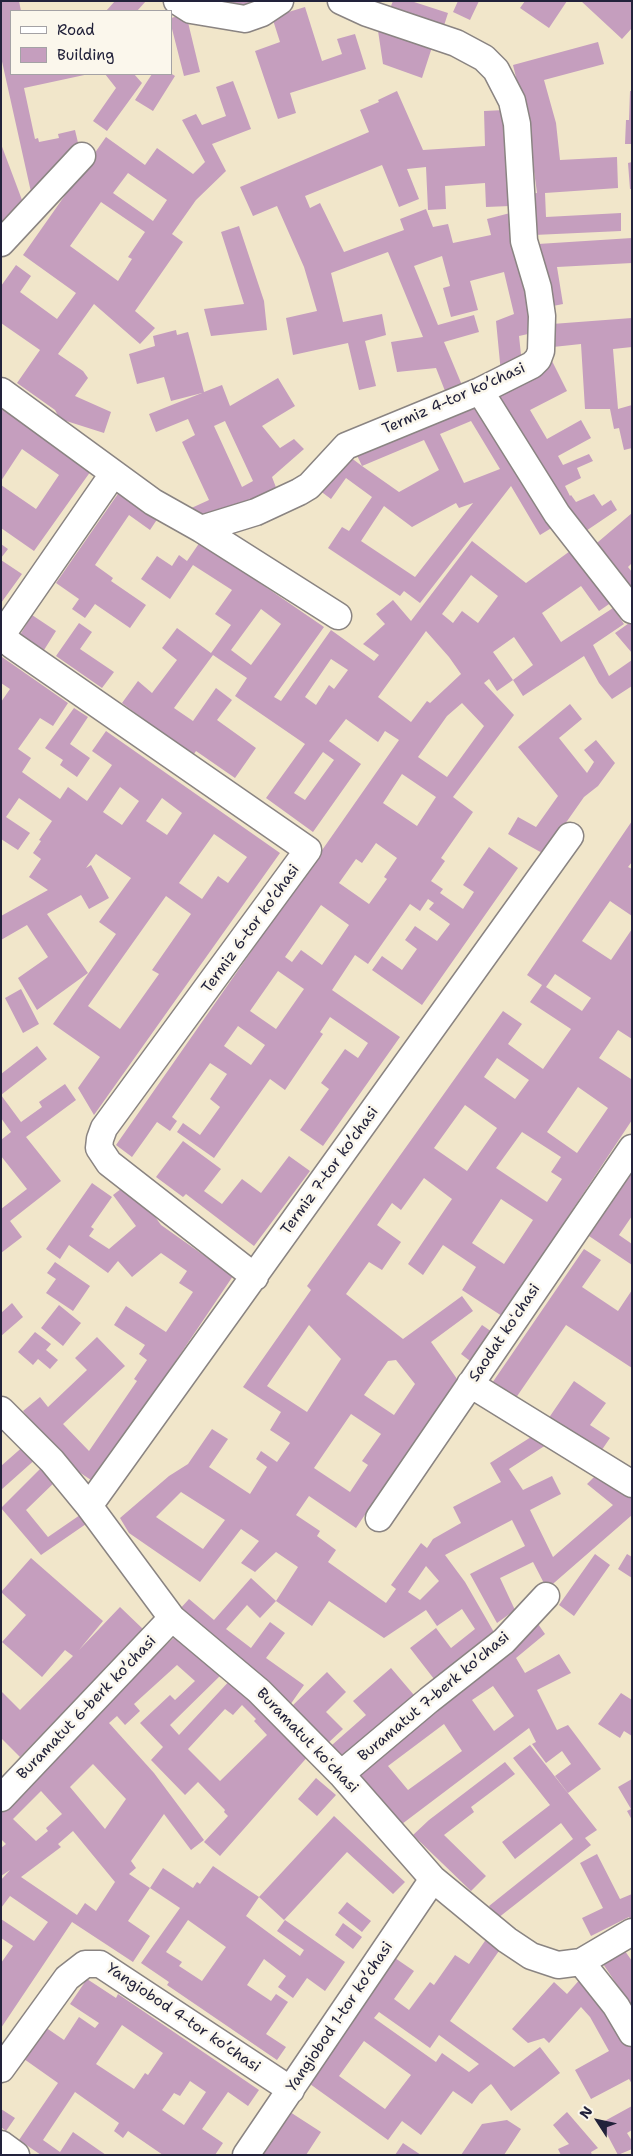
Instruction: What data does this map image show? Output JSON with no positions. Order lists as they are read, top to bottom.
{
  "streets": {
    "street": [
      "Termiz 4-tor koʼchasi",
      "Termiz 6-tor koʼchasi",
      "Termiz 7-tor koʼchasi",
      "Saodat koʻchasi",
      "Buramatut 7-berk koʼchasi",
      "Buramatut 6-berk koʼchasi",
      "Buramatut koʻchasi",
      "Yangiobod 1-tor koʼchasi",
      "Yangiobod 4-tor koʼchasi"
    ]
  },
  "crossings": [
    ["Termiz 6-tor koʼchasi", "Termiz 7-tor koʼchasi"],
    ["Termiz 7-tor koʼchasi", "Buramatut koʻchasi"],
    ["Buramatut 7-berk koʼchasi", "Buramatut koʻchasi"],
    ["Buramatut 6-berk koʼchasi", "Buramatut koʻchasi"],
    ["Buramatut koʻchasi", "Yangiobod 1-tor koʼchasi"],
    ["Yangiobod 1-tor koʼchasi", "Yangiobod 4-tor koʼchasi"]
  ],
  "legend": ["Road", "Building"],
  "north": "top left"
}
